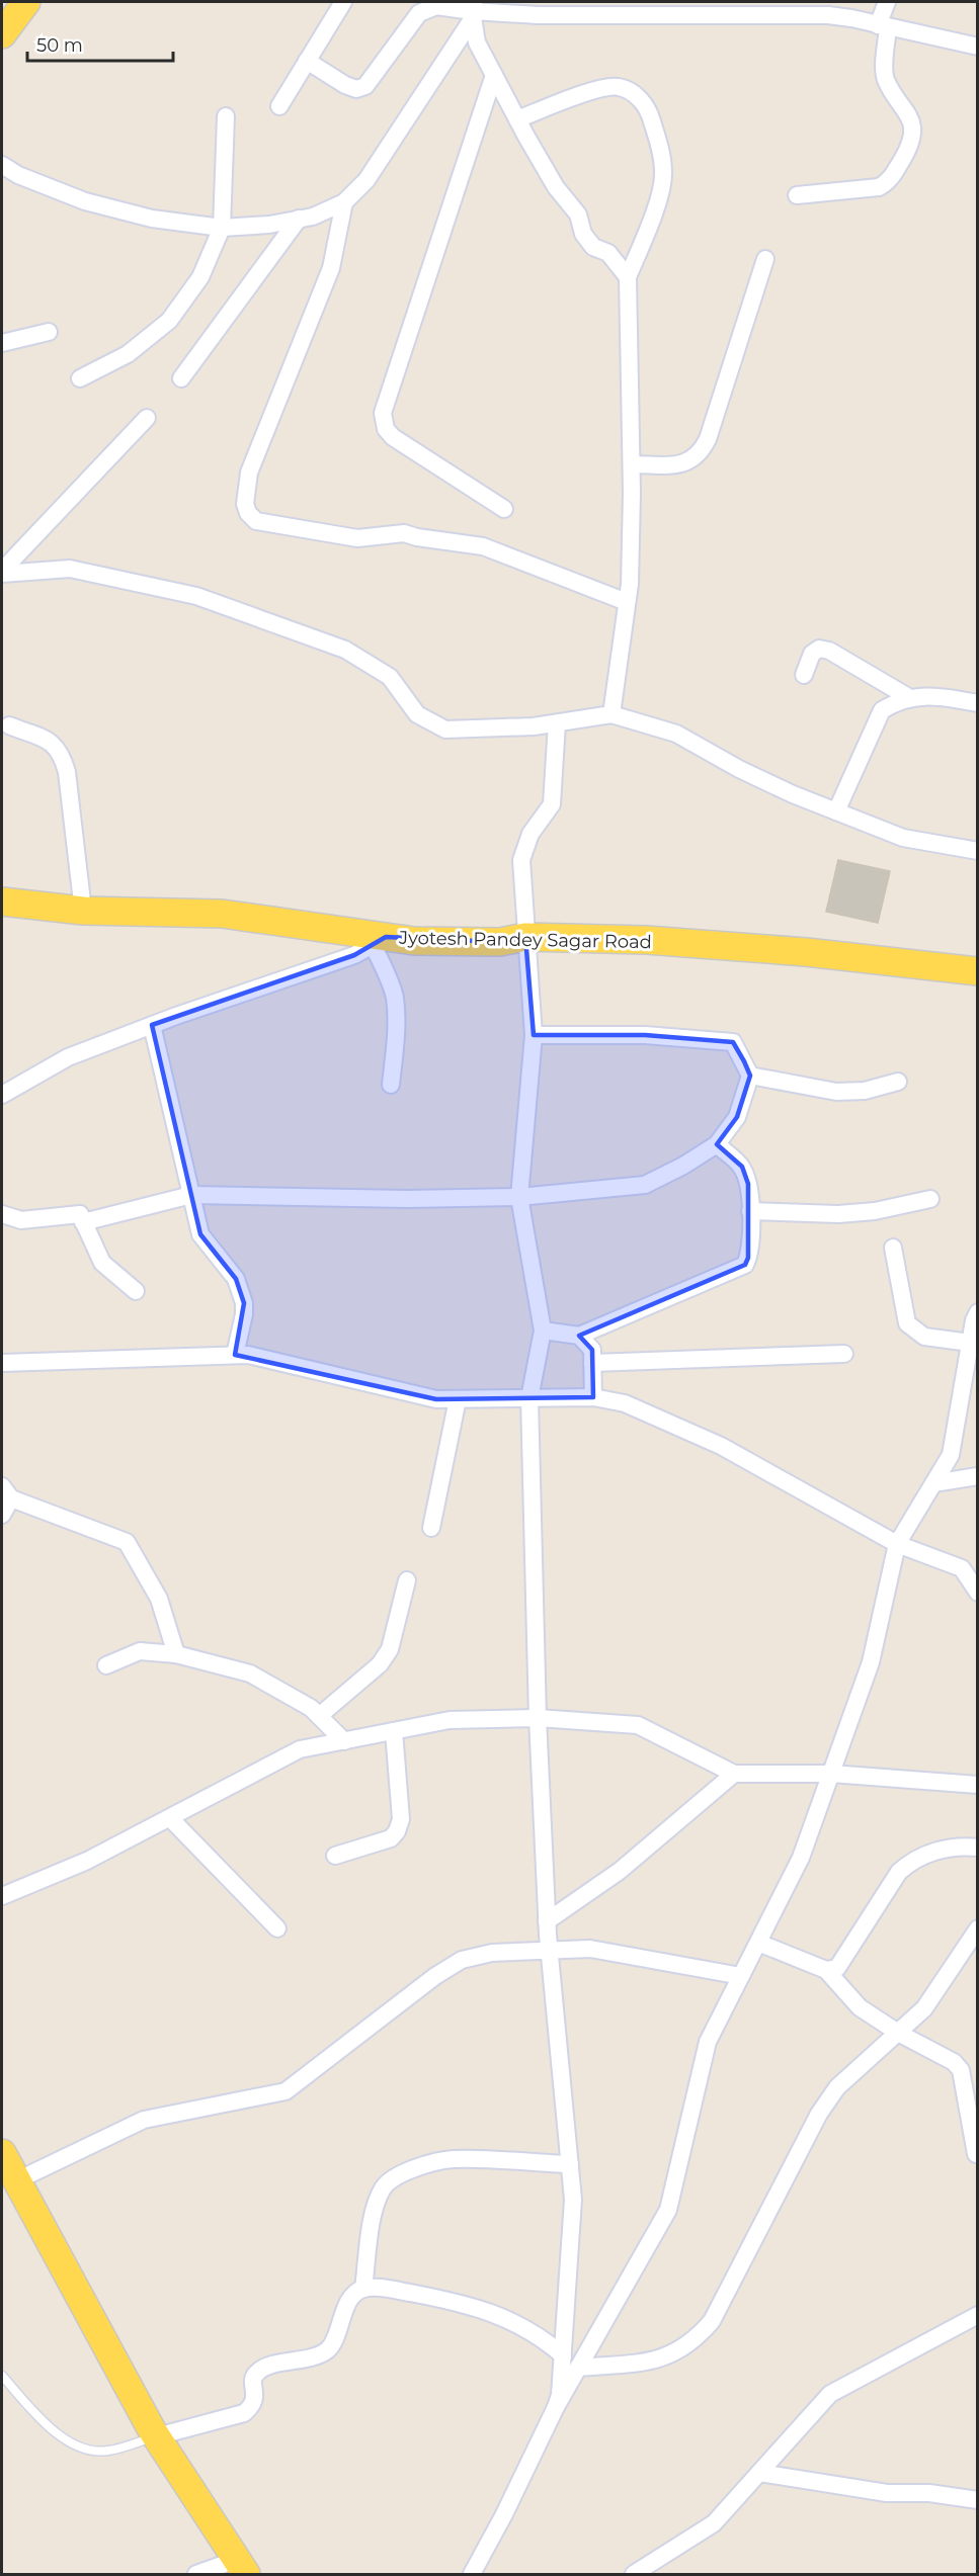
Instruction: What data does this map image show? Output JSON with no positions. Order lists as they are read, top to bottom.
{
  "streets": {
    "main road": ["Jyotesh Pandey Sagar Road"]
  },
  "scale_bar": "50 m"
}
